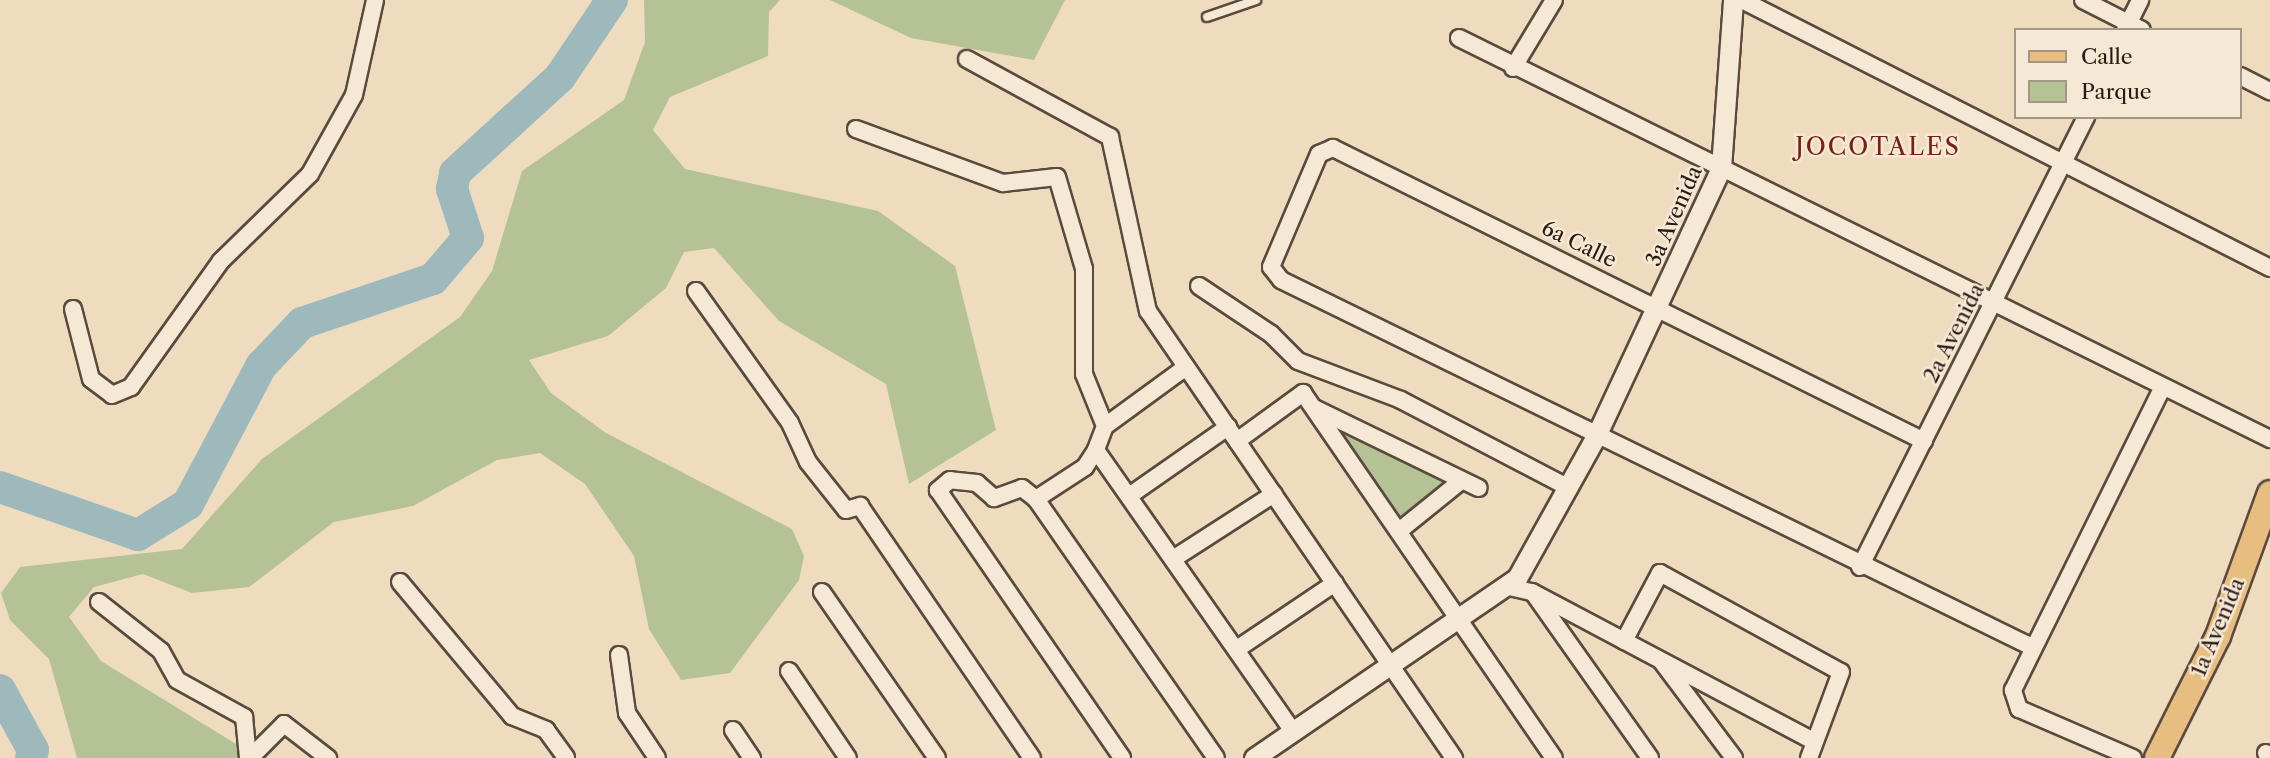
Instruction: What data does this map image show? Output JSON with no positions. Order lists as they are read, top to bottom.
{
  "streets": {
    "main road": ["1a Avenida"],
    "street": ["3a Avenida", "6a Calle", "2a Avenida"]
  },
  "crossings": [
    ["3a Avenida", "6a Calle"],
    ["6a Calle", "2a Avenida"]
  ],
  "districts": ["JOCOTALES"],
  "legend": ["Calle", "Parque"]
}
